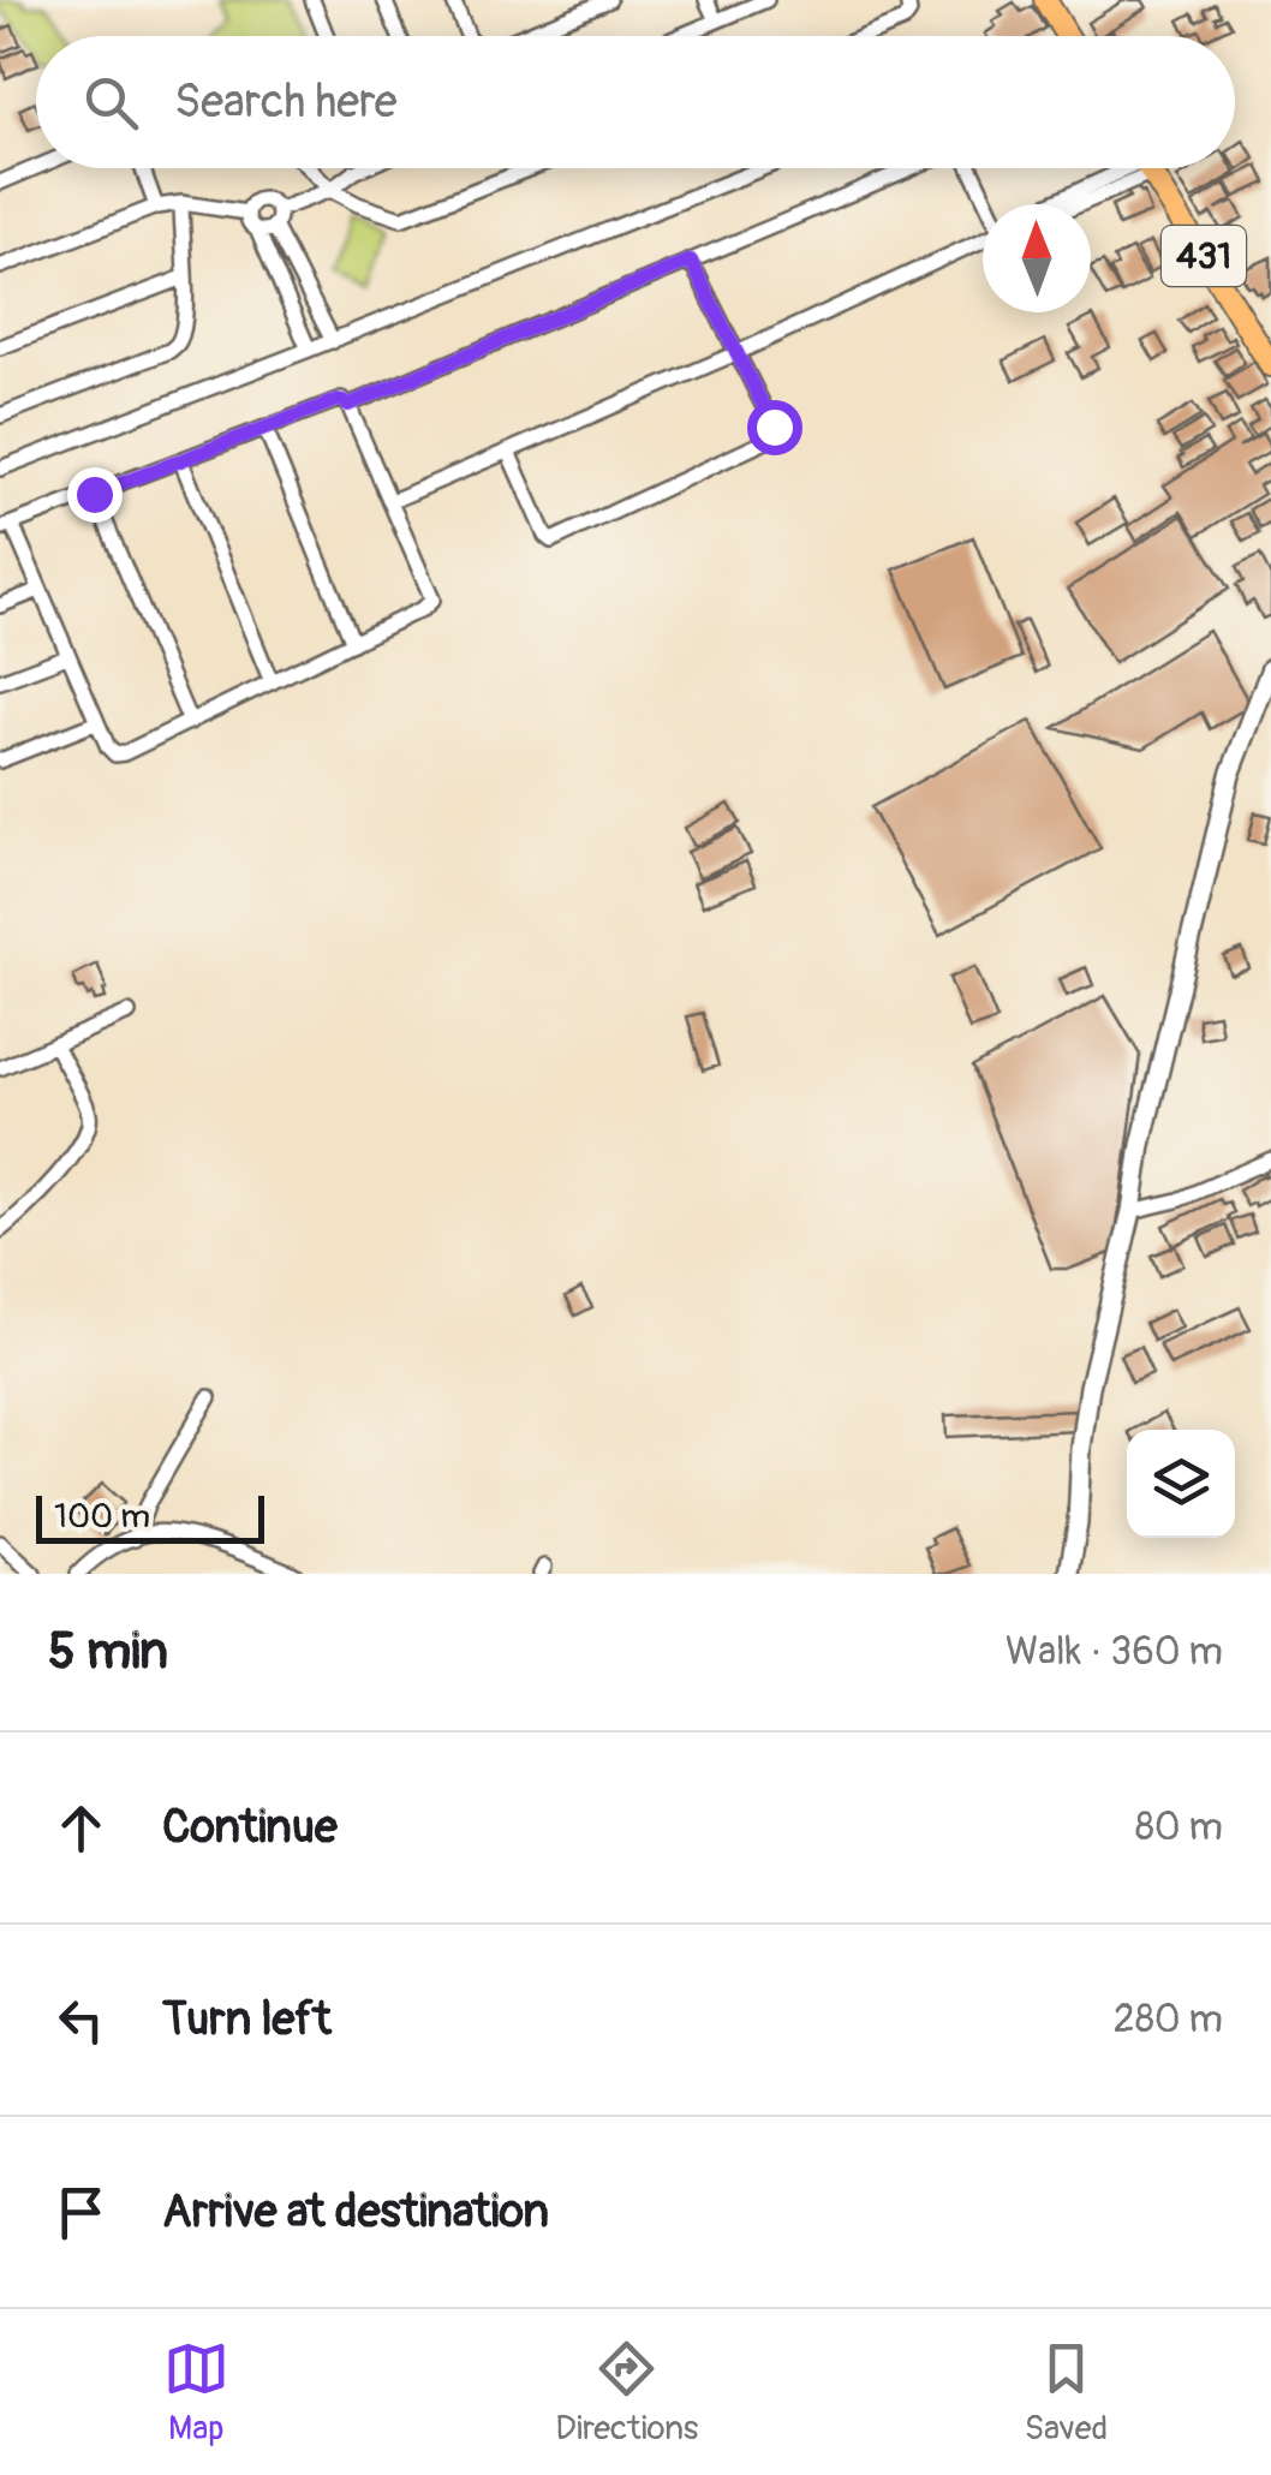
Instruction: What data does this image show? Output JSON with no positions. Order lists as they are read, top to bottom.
{
  "streets": {
    "main road": ["431"]
  },
  "scale_bar": "100 m",
  "north": "top",
  "page": {
    "search": "Search here",
    "scale": "100 m",
    "heading": ["5 min", "Walk · 360 m"],
    "list": [
      ["Continue", "80 m"],
      ["Turn left", "280 m"],
      "Arrive at destination"
    ],
    "nav": ["Map", "Directions", "Saved"]
  }
}
